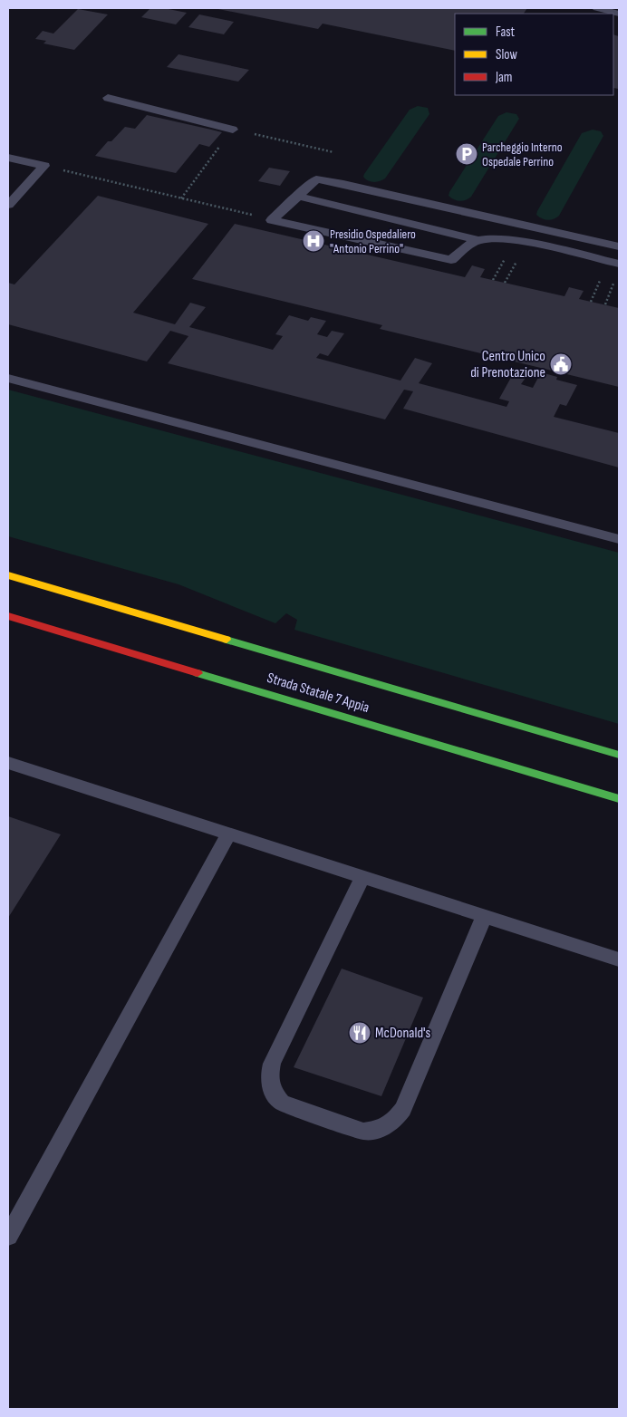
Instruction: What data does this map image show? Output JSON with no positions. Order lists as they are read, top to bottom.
{
  "streets": {
    "highway": ["Strada Statale 7 Appia"]
  },
  "places": {
    "parking": ["Parcheggio Interno Ospedale Perrino"],
    "hospital": ["Presidio Ospedaliero \"Antonio Perrino\""],
    "public building": ["Centro Unico di Prenotazione"],
    "restaurant": ["McDonald's"]
  },
  "legend": ["Fast", "Slow", "Jam"]
}
